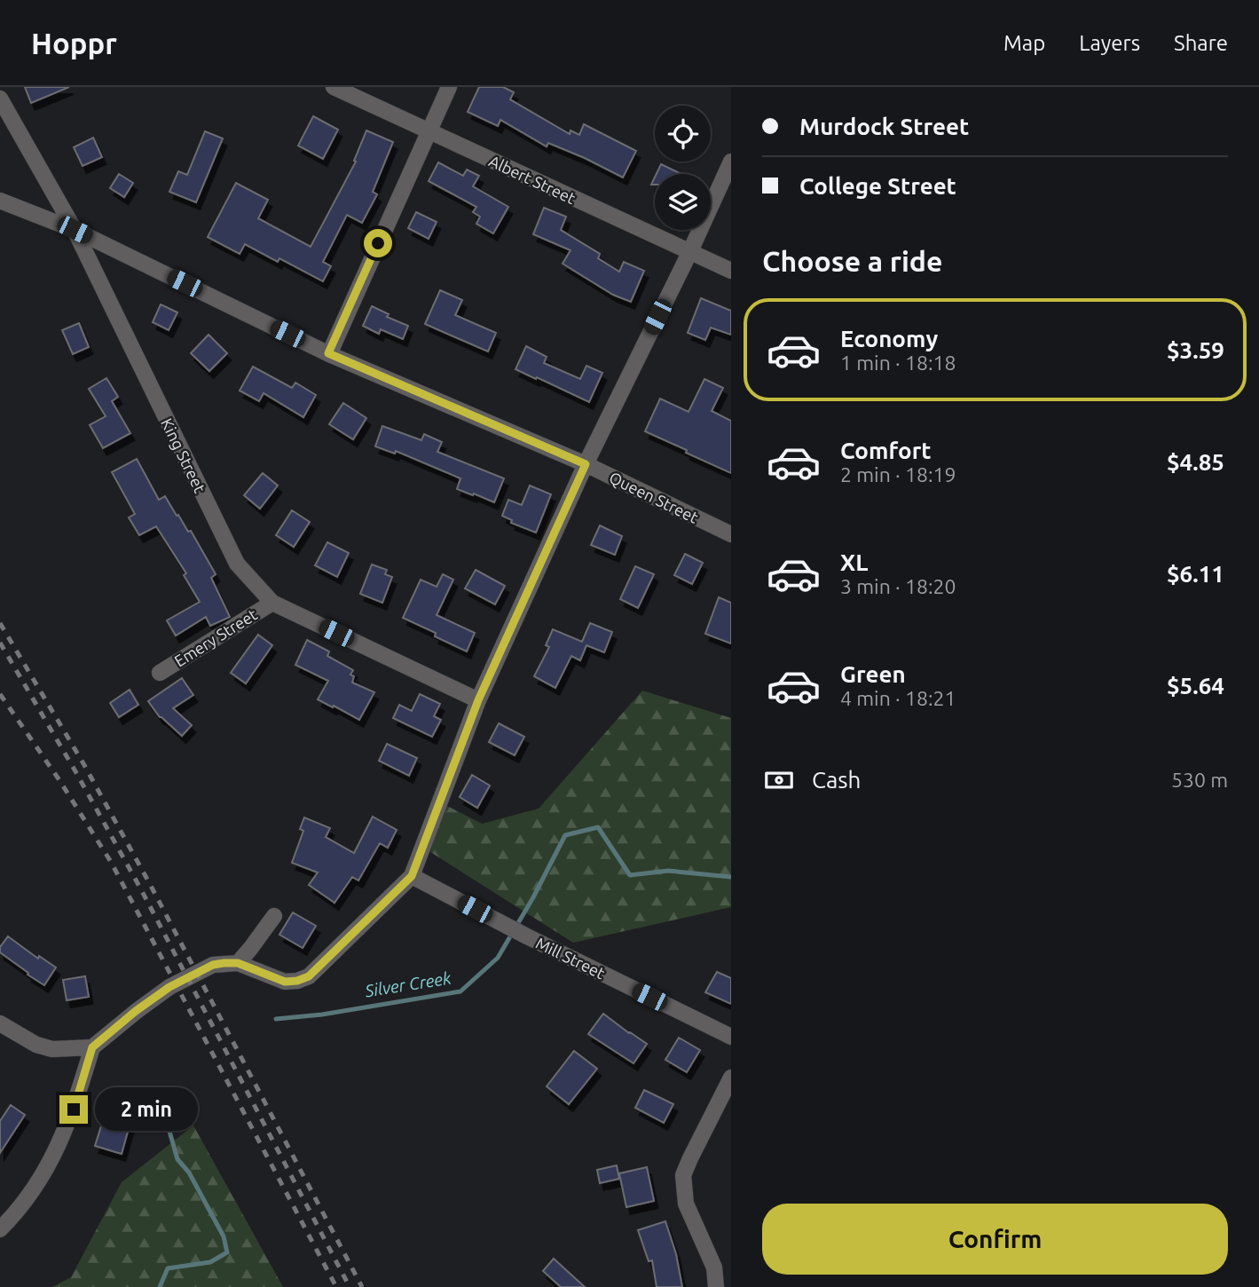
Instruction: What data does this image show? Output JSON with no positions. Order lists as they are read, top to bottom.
{
  "streets": {
    "street": [
      "Albert Street",
      "King Street",
      "Queen Street",
      "Emery Street",
      "Mill Street"
    ]
  },
  "crossings": [
    ["King Street", "Queen Street"],
    ["King Street", "Emery Street"]
  ],
  "water": ["Silver Creek"],
  "page": {
    "header": "Hoppr",
    "nav": ["Map", "Layers", "Share"],
    "banner": ["Murdock Street", "College Street"],
    "heading": "Choose a ride",
    "list": [
      {
        "name": "Economy",
        "note": "1 min · 18:18",
        "value": "$3.59"
      },
      {
        "name": "Comfort",
        "note": "2 min · 18:19",
        "value": "$4.85"
      },
      {
        "name": "XL",
        "note": "3 min · 18:20",
        "value": "$6.11"
      },
      {
        "name": "Green",
        "note": "4 min · 18:21",
        "value": "$5.64"
      }
    ],
    "pay": ["Cash", "530 m"],
    "bubble": "2 min",
    "buttons": "Confirm"
  }
}
